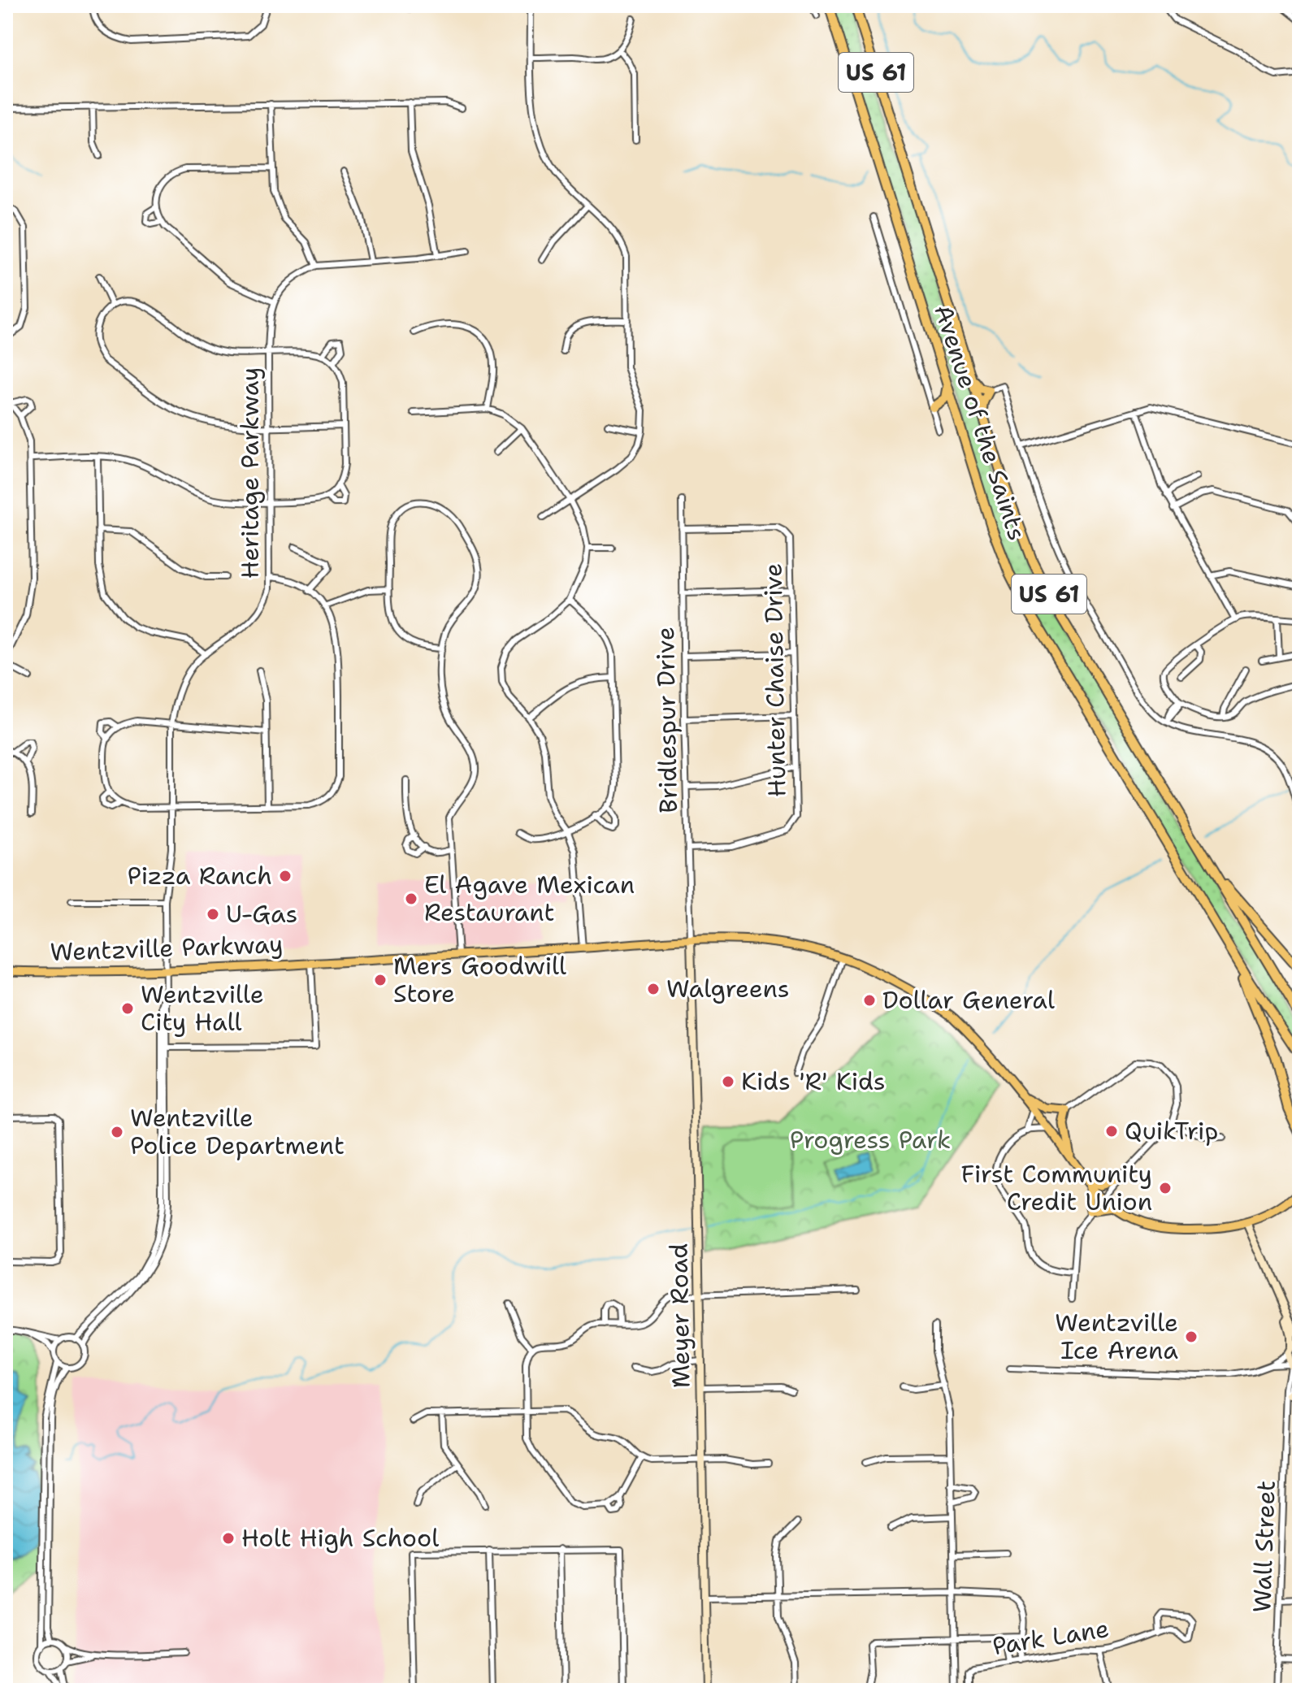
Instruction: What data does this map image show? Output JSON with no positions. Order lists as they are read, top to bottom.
{
  "streets": {
    "highway": ["US 61", "Avenue of the Saints"],
    "main road": ["Wentzville Parkway"],
    "street": [
      "Heritage Parkway",
      "Hunter Chaise Drive",
      "Bridlespur Drive",
      "Meyer Road",
      "Wall Street",
      "Park Lane"
    ]
  },
  "crossings": [
    ["Heritage Parkway", "Wentzville Parkway"],
    ["Hunter Chaise Drive", "Bridlespur Drive"],
    ["Bridlespur Drive", "Wentzville Parkway"],
    ["Bridlespur Drive", "Meyer Road"],
    ["Wentzville Parkway", "Meyer Road"]
  ],
  "parks": ["Progress Park"],
  "places": [
    "Pizza Ranch",
    "El Agave Mexican Restaurant",
    "U-Gas",
    "Mers Goodwill Store",
    "Walgreens",
    "Dollar General",
    "Wentzville City Hall",
    "Kids 'R' Kids",
    "QuikTrip",
    "Wentzville Police Department",
    "First Community Credit Union",
    "Wentzville Ice Arena",
    "Holt High School"
  ]
}
